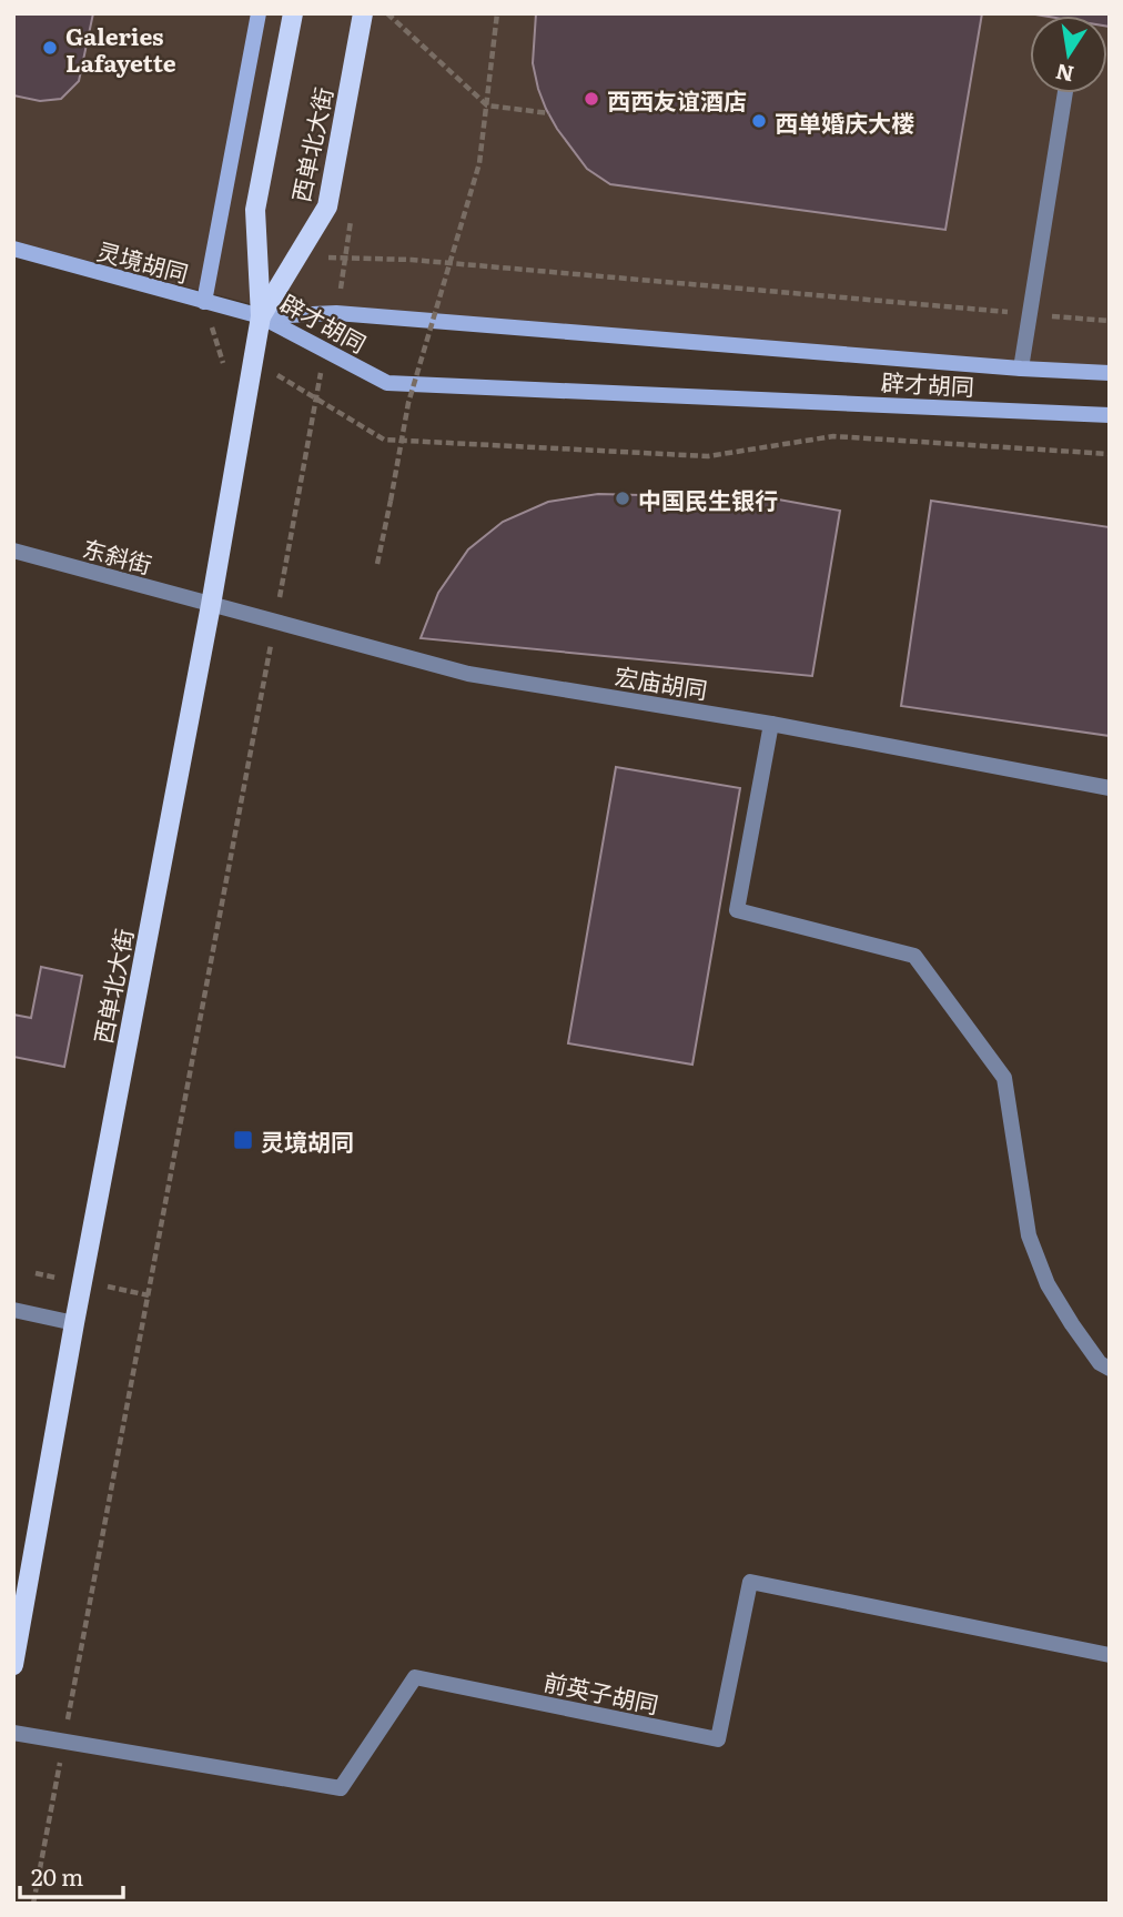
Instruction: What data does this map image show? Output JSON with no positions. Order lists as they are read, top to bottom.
{
  "streets": {
    "main road": ["西单北大街", "灵境胡同", "辟才胡同"],
    "street": ["东斜街", "宏庙胡同", "前英子胡同"]
  },
  "crossings": [
    ["西单北大街", "灵境胡同"],
    ["西单北大街", "辟才胡同"],
    ["西单北大街", "东斜街"],
    ["西单北大街", "宏庙胡同"],
    ["灵境胡同", "辟才胡同"],
    ["东斜街", "宏庙胡同"]
  ],
  "places": {
    "other": [
      "Galeries Lafayette",
      "西西友谊酒店",
      "西单婚庆大楼",
      "中国民生银行"
    ],
    "transit": ["灵境胡同"]
  },
  "scale_bar": "20 m",
  "north": "bottom"
}
